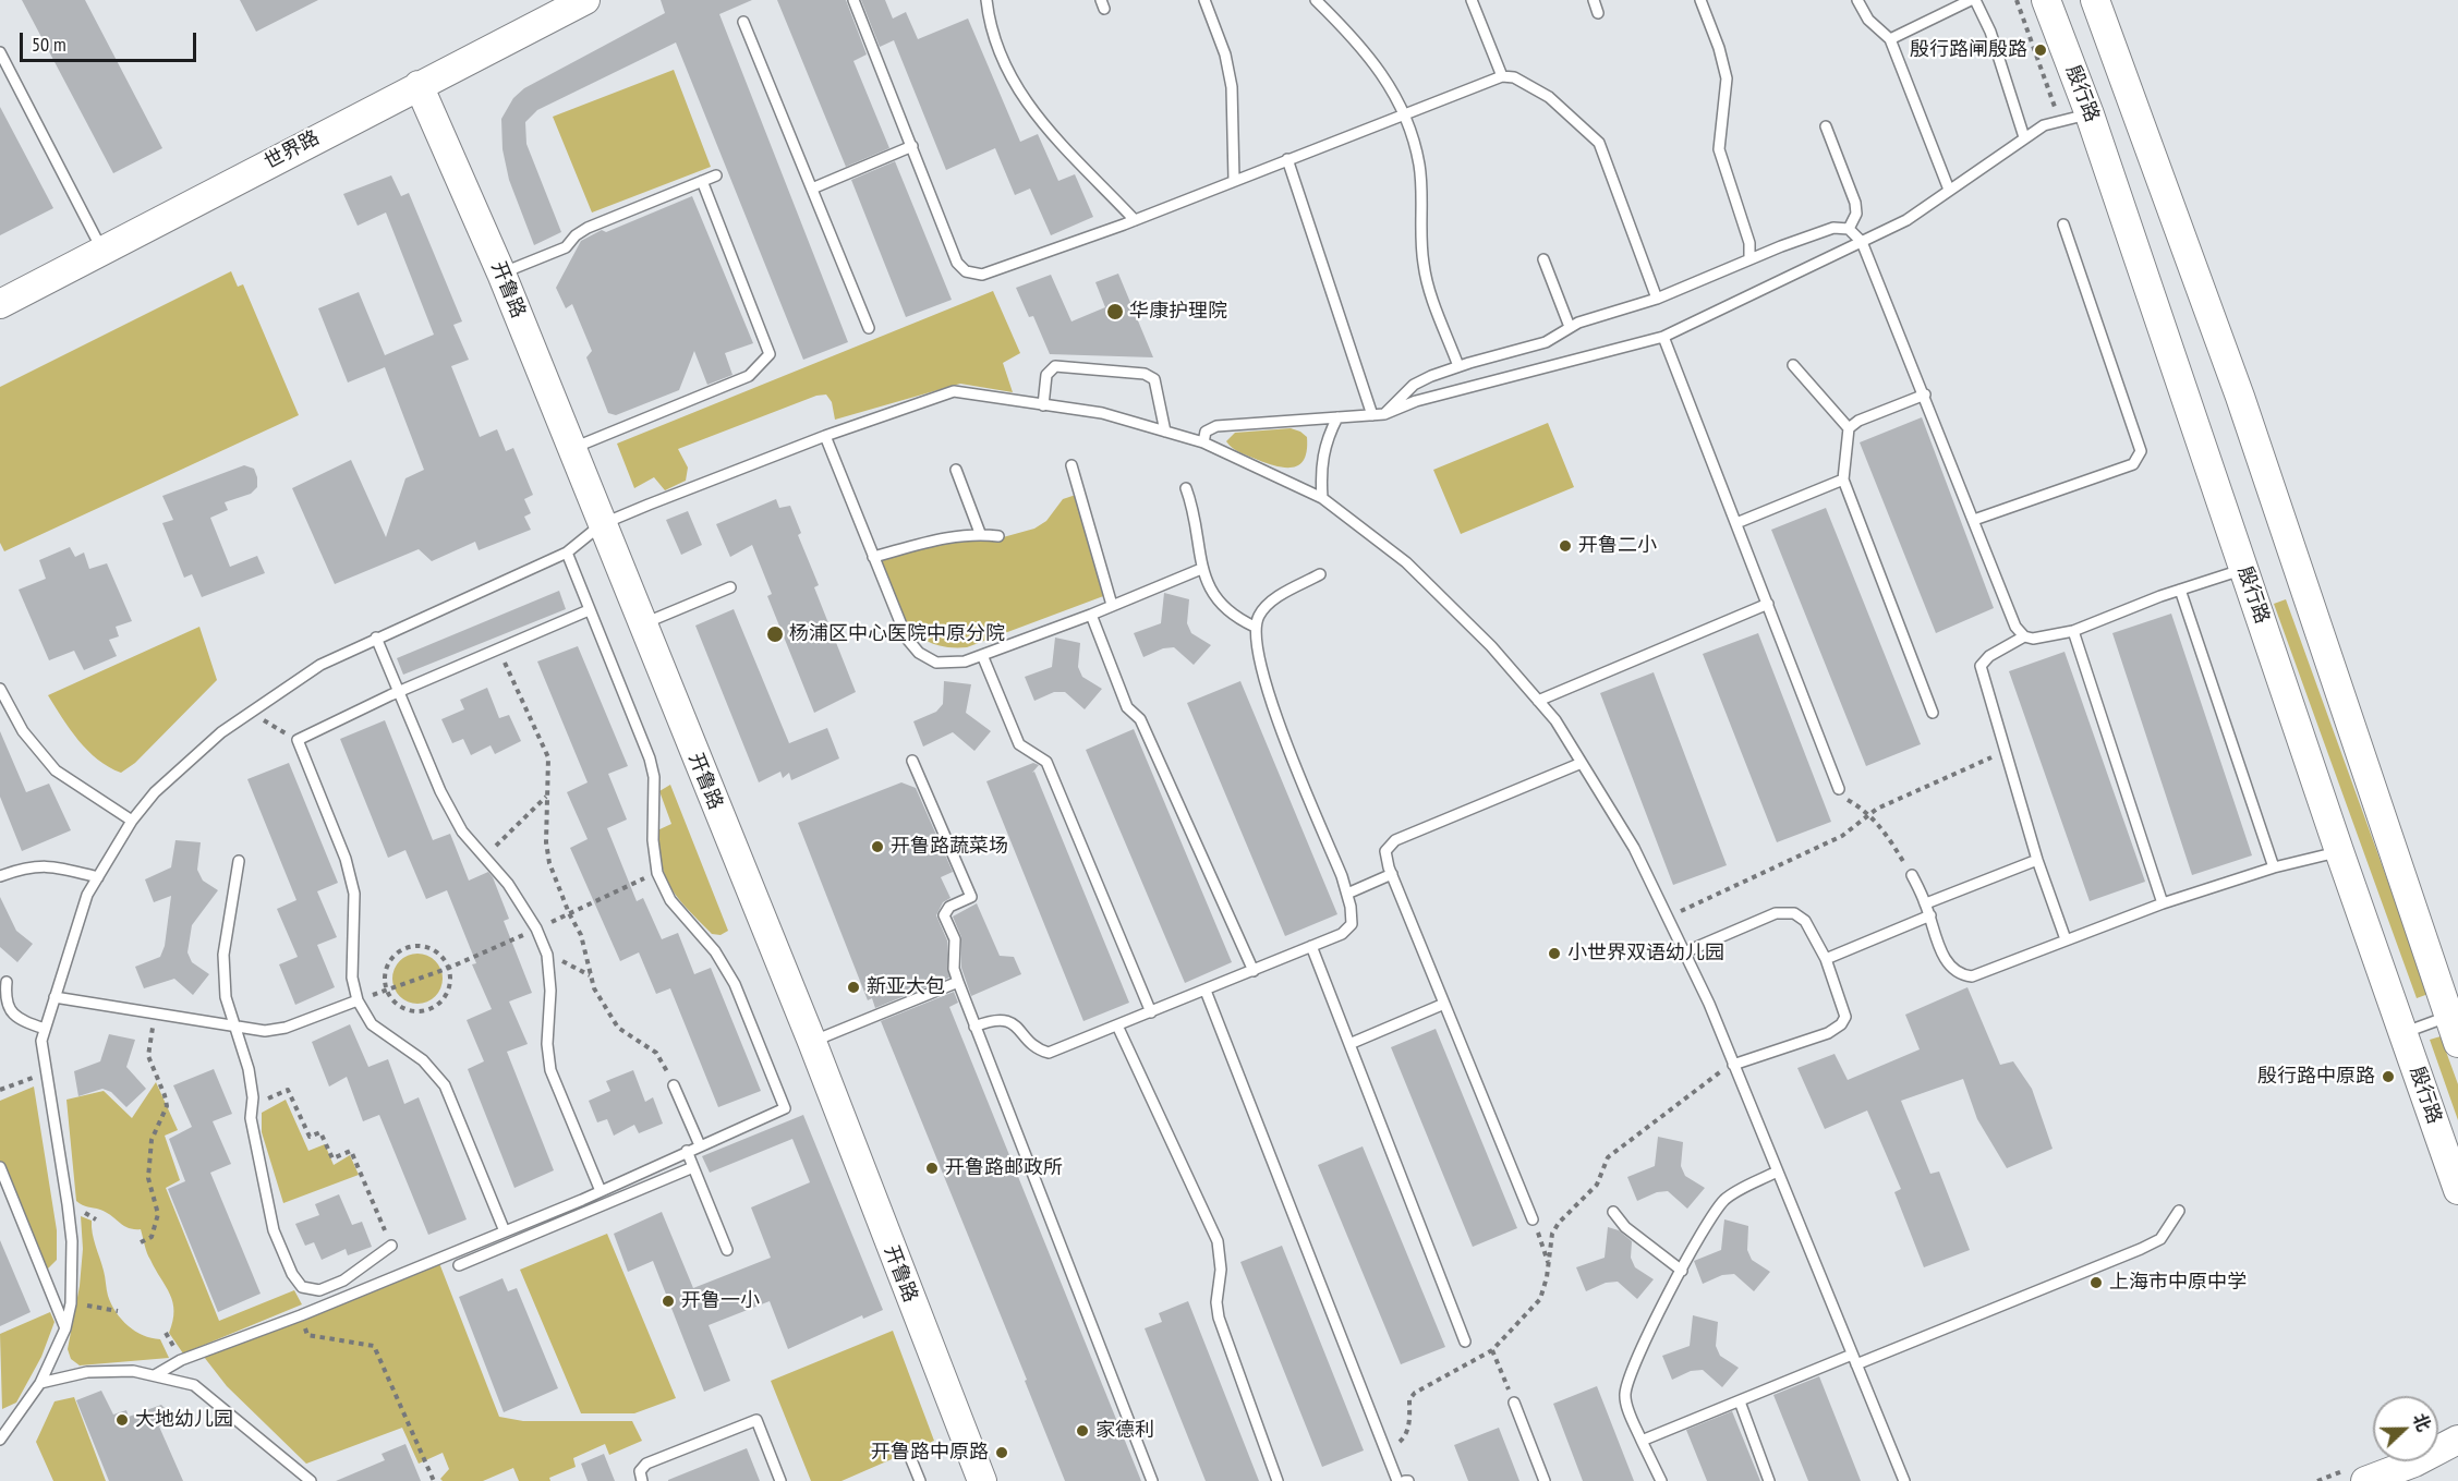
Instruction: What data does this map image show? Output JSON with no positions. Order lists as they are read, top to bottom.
{
  "streets": {
    "main road": ["殷行路", "世界路", "开鲁路"]
  },
  "crossings": [
    ["世界路", "开鲁路"]
  ],
  "places": [
    "殷行路闸殷路",
    "华康护理院",
    "开鲁二小",
    "杨浦区中心医院中原分院",
    "开鲁路蔬菜场",
    "小世界双语幼儿园",
    "新亚大包",
    "殷行路中原路",
    "开鲁路邮政所",
    "上海市中原中学",
    "开鲁一小",
    "大地幼儿园",
    "家德利",
    "开鲁路中原路"
  ],
  "scale_bar": "50 m",
  "north": "right"
}
